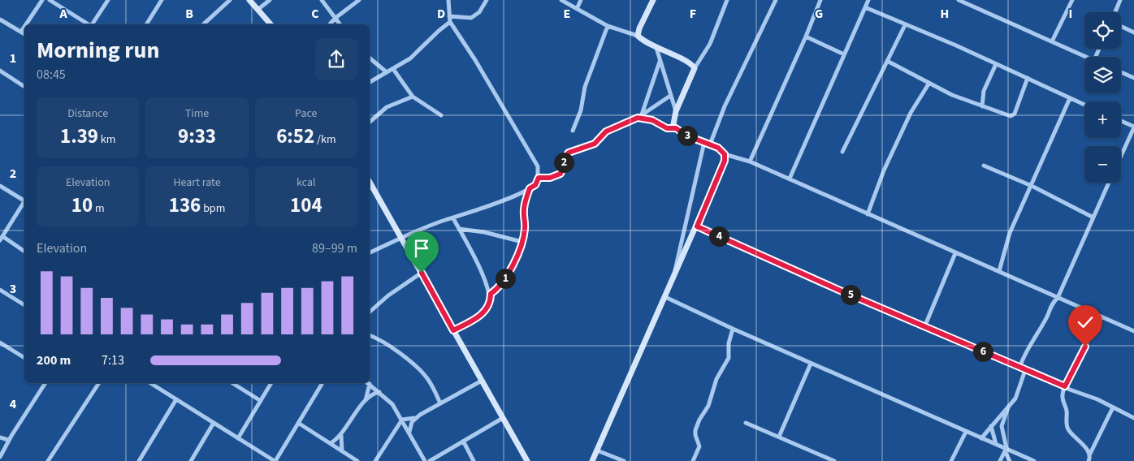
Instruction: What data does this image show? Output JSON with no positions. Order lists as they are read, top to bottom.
{
  "page": {
    "map_buttons": ["+", "−"],
    "heading": ["Morning run", "08:45"],
    "stats": [
      ["Distance", "1.39 km"],
      ["Time", "9:33"],
      ["Pace", "6:52 /km"],
      ["Elevation", "10 m"],
      ["Heart rate", "136 bpm"],
      ["kcal", "104"]
    ],
    "pins": [
      "3",
      "2",
      "4",
      "1",
      "5",
      "6"
    ],
    "chart": ["Elevation", "89–99 m"],
    "list": [
      {
        "name": "200 m",
        "note": "7:13"
      }
    ]
  },
  "grid": {
    "columns": [
      "A",
      "B",
      "C",
      "D",
      "E",
      "F",
      "G",
      "H",
      "I"
    ],
    "rows": [
      "1",
      "2",
      "3",
      "4"
    ]
  }
}
